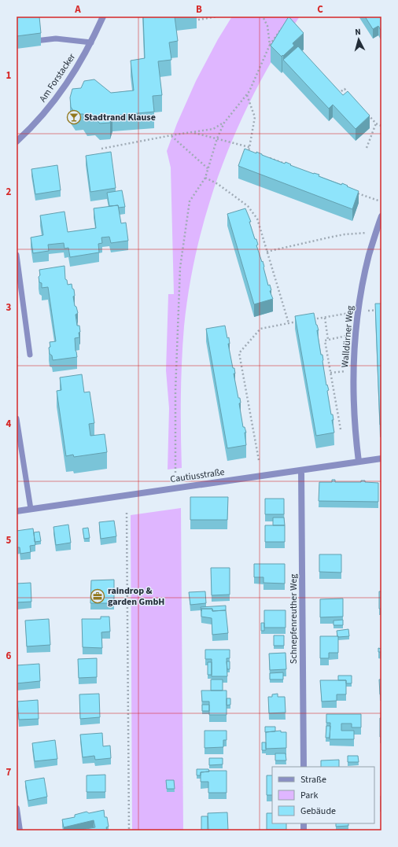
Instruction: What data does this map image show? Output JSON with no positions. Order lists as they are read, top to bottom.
{
  "streets": {
    "street": [
      "Am Forstacker",
      "Walldürner Weg",
      "Cautiusstraße",
      "Schnepfenreuther Weg"
    ]
  },
  "crossings": [
    ["Walldürner Weg", "Cautiusstraße"],
    ["Cautiusstraße", "Schnepfenreuther Weg"]
  ],
  "places": {
    "bar": ["Stadtrand Klause"],
    "office": ["raindrop & garden GmbH"]
  },
  "legend": ["Straße", "Park", "Gebäude"],
  "north": "top",
  "grid": {
    "columns": ["A", "B", "C"],
    "rows": [
      "1",
      "2",
      "3",
      "4",
      "5",
      "6",
      "7"
    ]
  }
}
